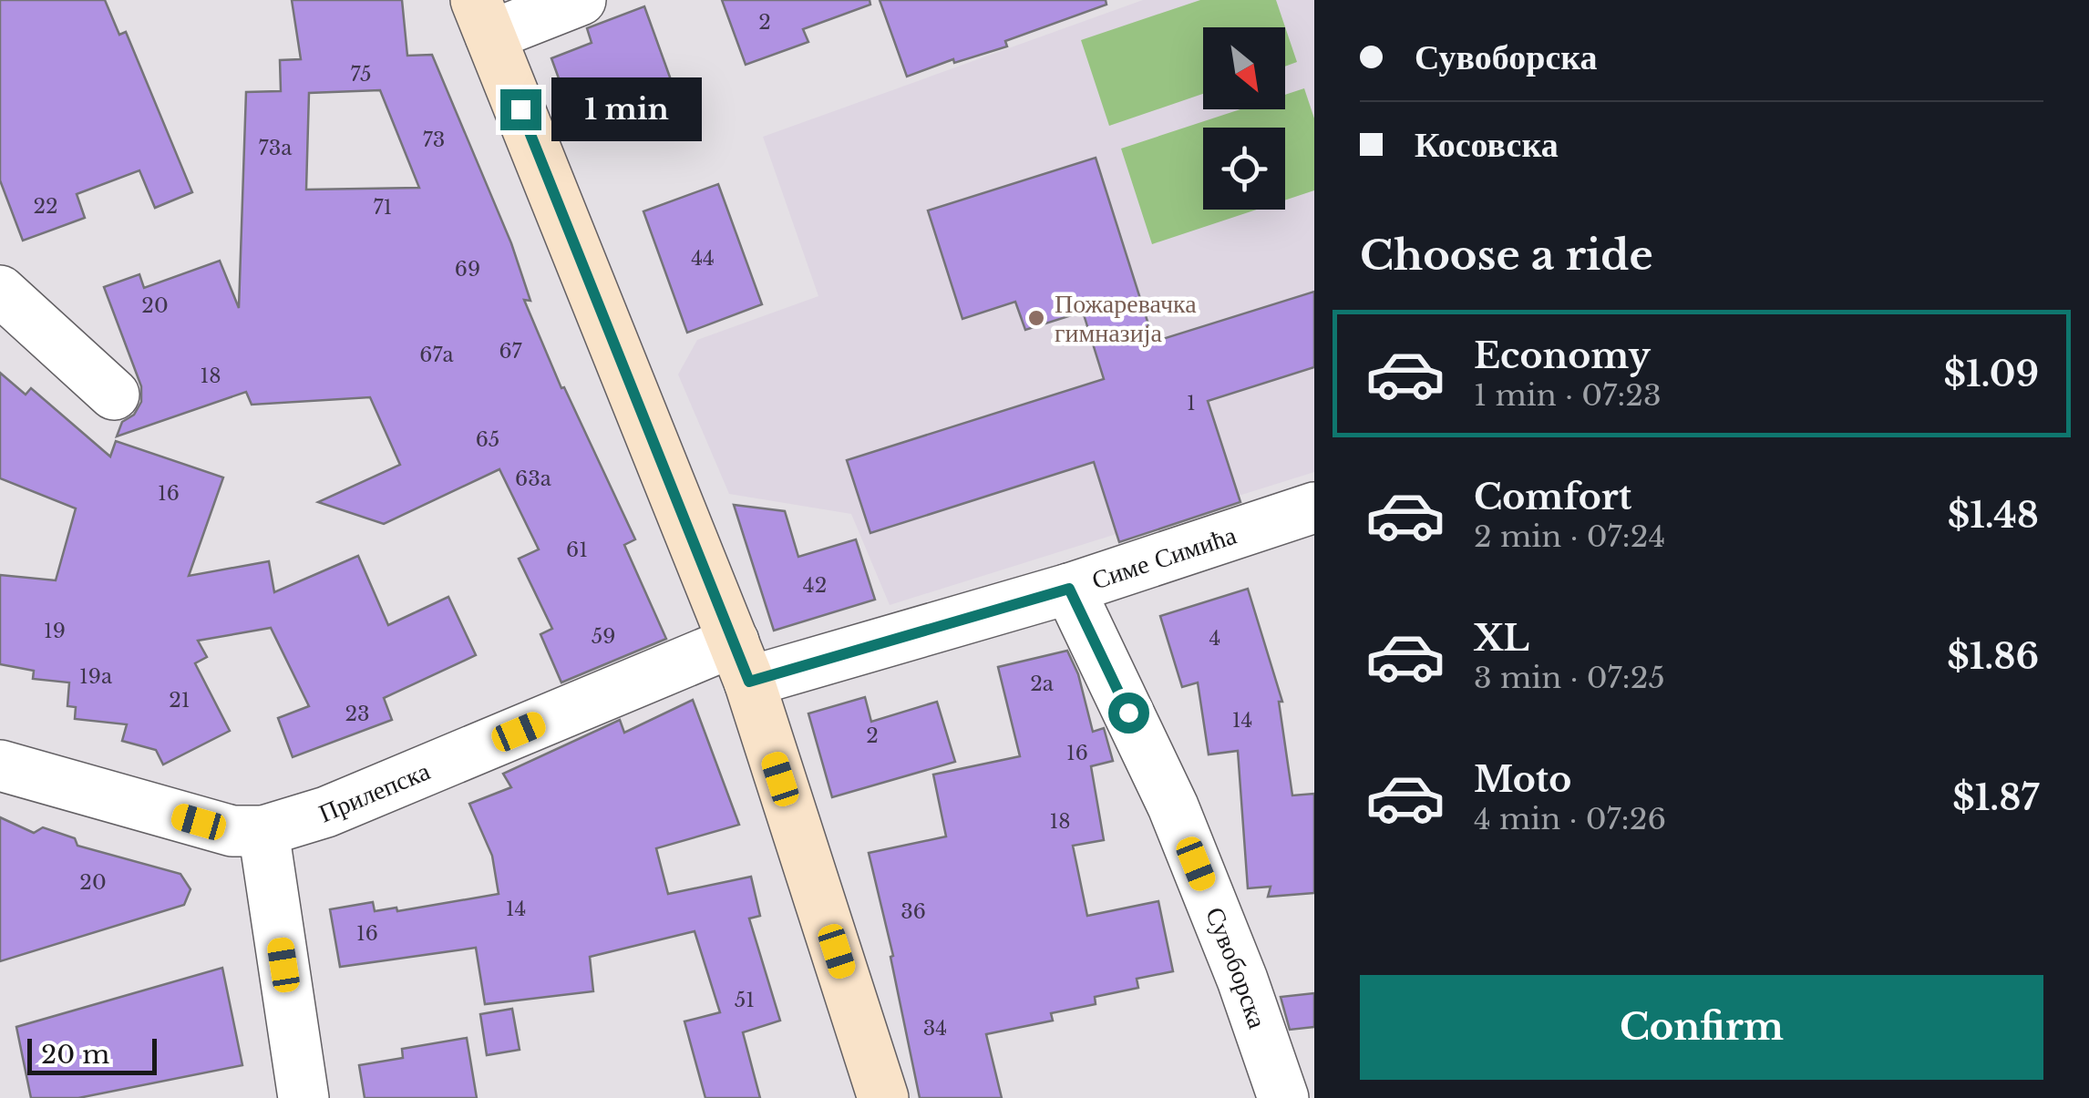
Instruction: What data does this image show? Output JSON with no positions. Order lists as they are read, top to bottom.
{
  "streets": {
    "street": ["Симе Симића", "Прилепска", "Сувоборска"]
  },
  "crossings": [
    ["Симе Симића", "Прилепска"],
    ["Симе Симића", "Сувоборска"]
  ],
  "places": ["Пожаревачка гимназија"],
  "house_numbers": [
    "2",
    "75",
    "73",
    "73a",
    "22",
    "71",
    "44",
    "69",
    "20",
    "67",
    "67a",
    "18",
    "1",
    "65",
    "63a",
    "16",
    "61",
    "42",
    "19",
    "59",
    "4",
    "19a",
    "2a",
    "21",
    "23",
    "14",
    "2",
    "16",
    "18",
    "20",
    "14",
    "36",
    "16",
    "51",
    "34"
  ],
  "scale_bar": "20 m",
  "north": "bottom right",
  "page": {
    "banner": ["Сувоборска", "Косовска"],
    "bubble": "1 min",
    "heading": "Choose a ride",
    "list": [
      {
        "name": "Economy",
        "note": "1 min · 07:23",
        "value": "$1.09"
      },
      {
        "name": "Comfort",
        "note": "2 min · 07:24",
        "value": "$1.48"
      },
      {
        "name": "XL",
        "note": "3 min · 07:25",
        "value": "$1.86"
      },
      {
        "name": "Moto",
        "note": "4 min · 07:26",
        "value": "$1.87"
      }
    ],
    "buttons": "Confirm",
    "scale": "20 m"
  }
}
